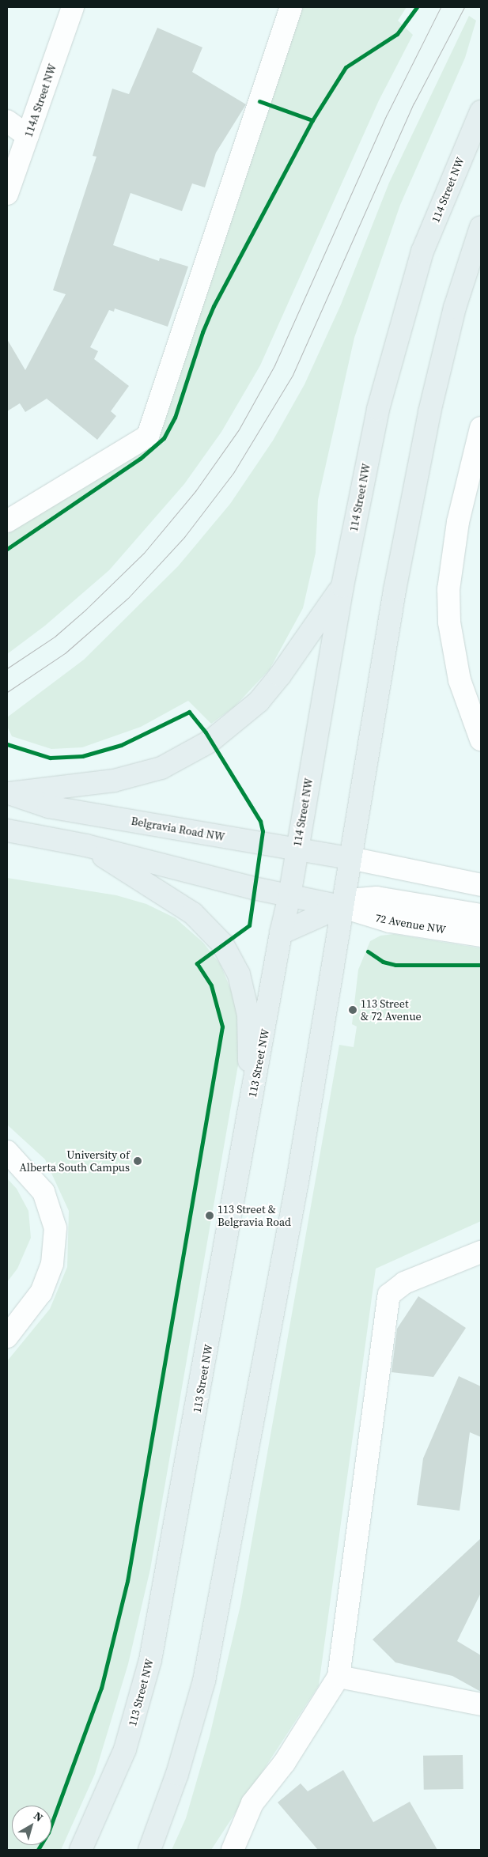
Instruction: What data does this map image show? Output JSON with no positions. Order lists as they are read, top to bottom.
{
  "streets": {
    "main road": ["114 Street NW", "Belgravia Road NW", "113 Street NW"],
    "street": ["114A Street NW", "72 Avenue NW"]
  },
  "crossings": [
    ["114 Street NW", "Belgravia Road NW"],
    ["114 Street NW", "113 Street NW"]
  ],
  "places": ["113 Street & 72 Avenue", "University of Alberta South Campus", "113 Street & Belgravia Road"],
  "north": "top right"
}
